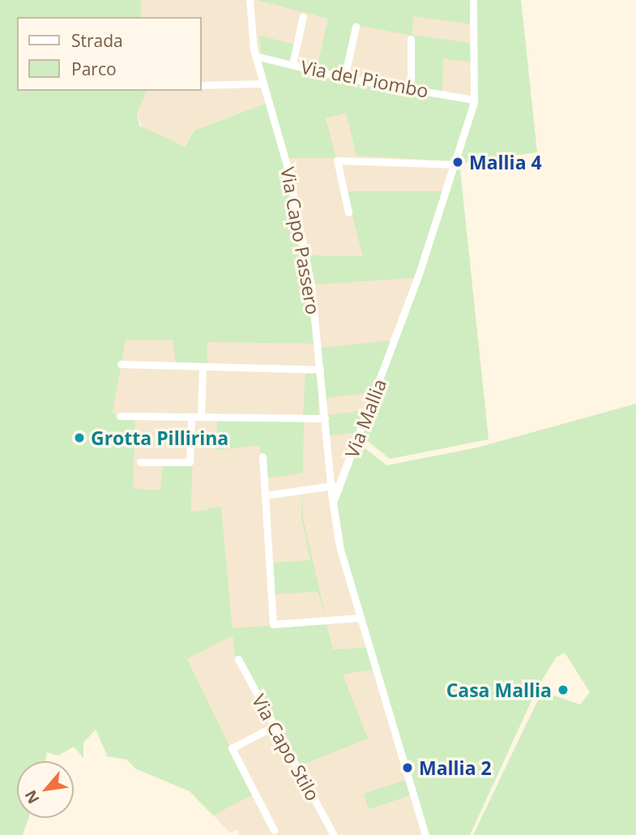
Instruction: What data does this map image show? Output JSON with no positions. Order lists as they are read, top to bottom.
{
  "streets": {
    "street": [
      "Via del Piombo",
      "Via Capo Passero",
      "Via Mallia",
      "Via Capo Stilo"
    ]
  },
  "crossings": [
    ["Via del Piombo", "Via Capo Passero"],
    ["Via del Piombo", "Via Mallia"],
    ["Via Capo Passero", "Via Mallia"]
  ],
  "places": [
    "Mallia 4",
    "Grotta Pillirina",
    "Casa Mallia",
    "Mallia 2"
  ],
  "legend": ["Strada", "Parco"],
  "north": "bottom left"
}
